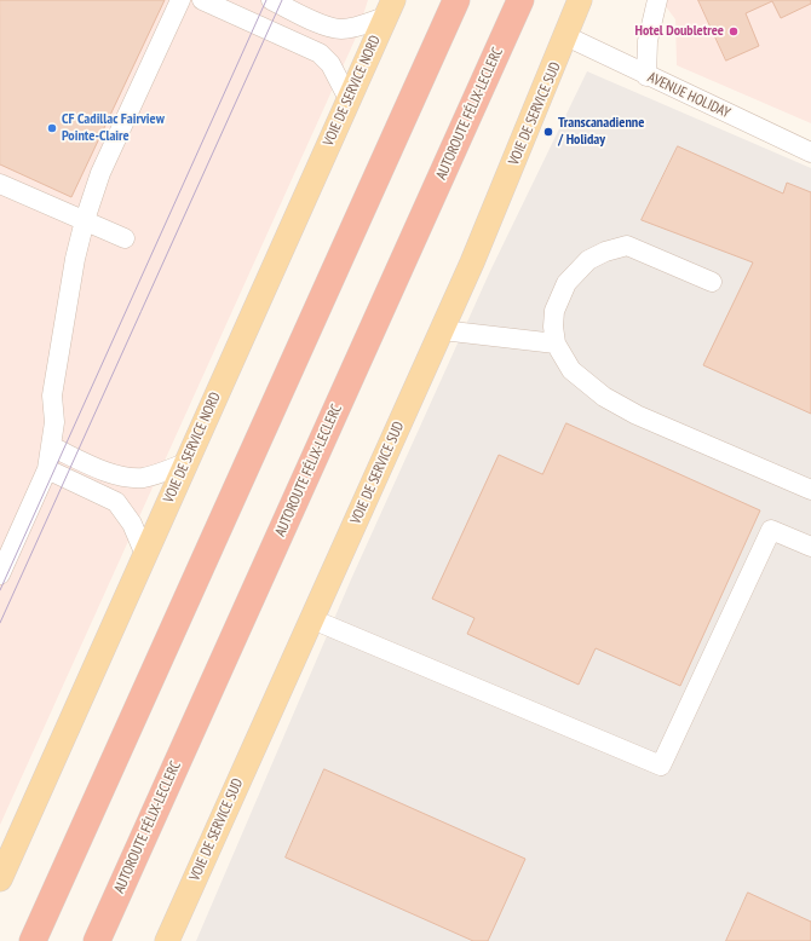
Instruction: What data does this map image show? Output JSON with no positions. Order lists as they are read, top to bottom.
{
  "streets": {
    "highway": ["AUTOROUTE FÉLIX-LECLERC"],
    "main road": ["VOIE DE SERVICE NORD", "VOIE DE SERVICE SUD"],
    "street": ["AVENUE HOLIDAY"]
  },
  "crossings": [
    ["AVENUE HOLIDAY", "VOIE DE SERVICE SUD"]
  ],
  "places": ["Hotel Doubletree", "CF Cadillac Fairview Pointe-Claire", "Transcanadienne / Holiday"]
}
